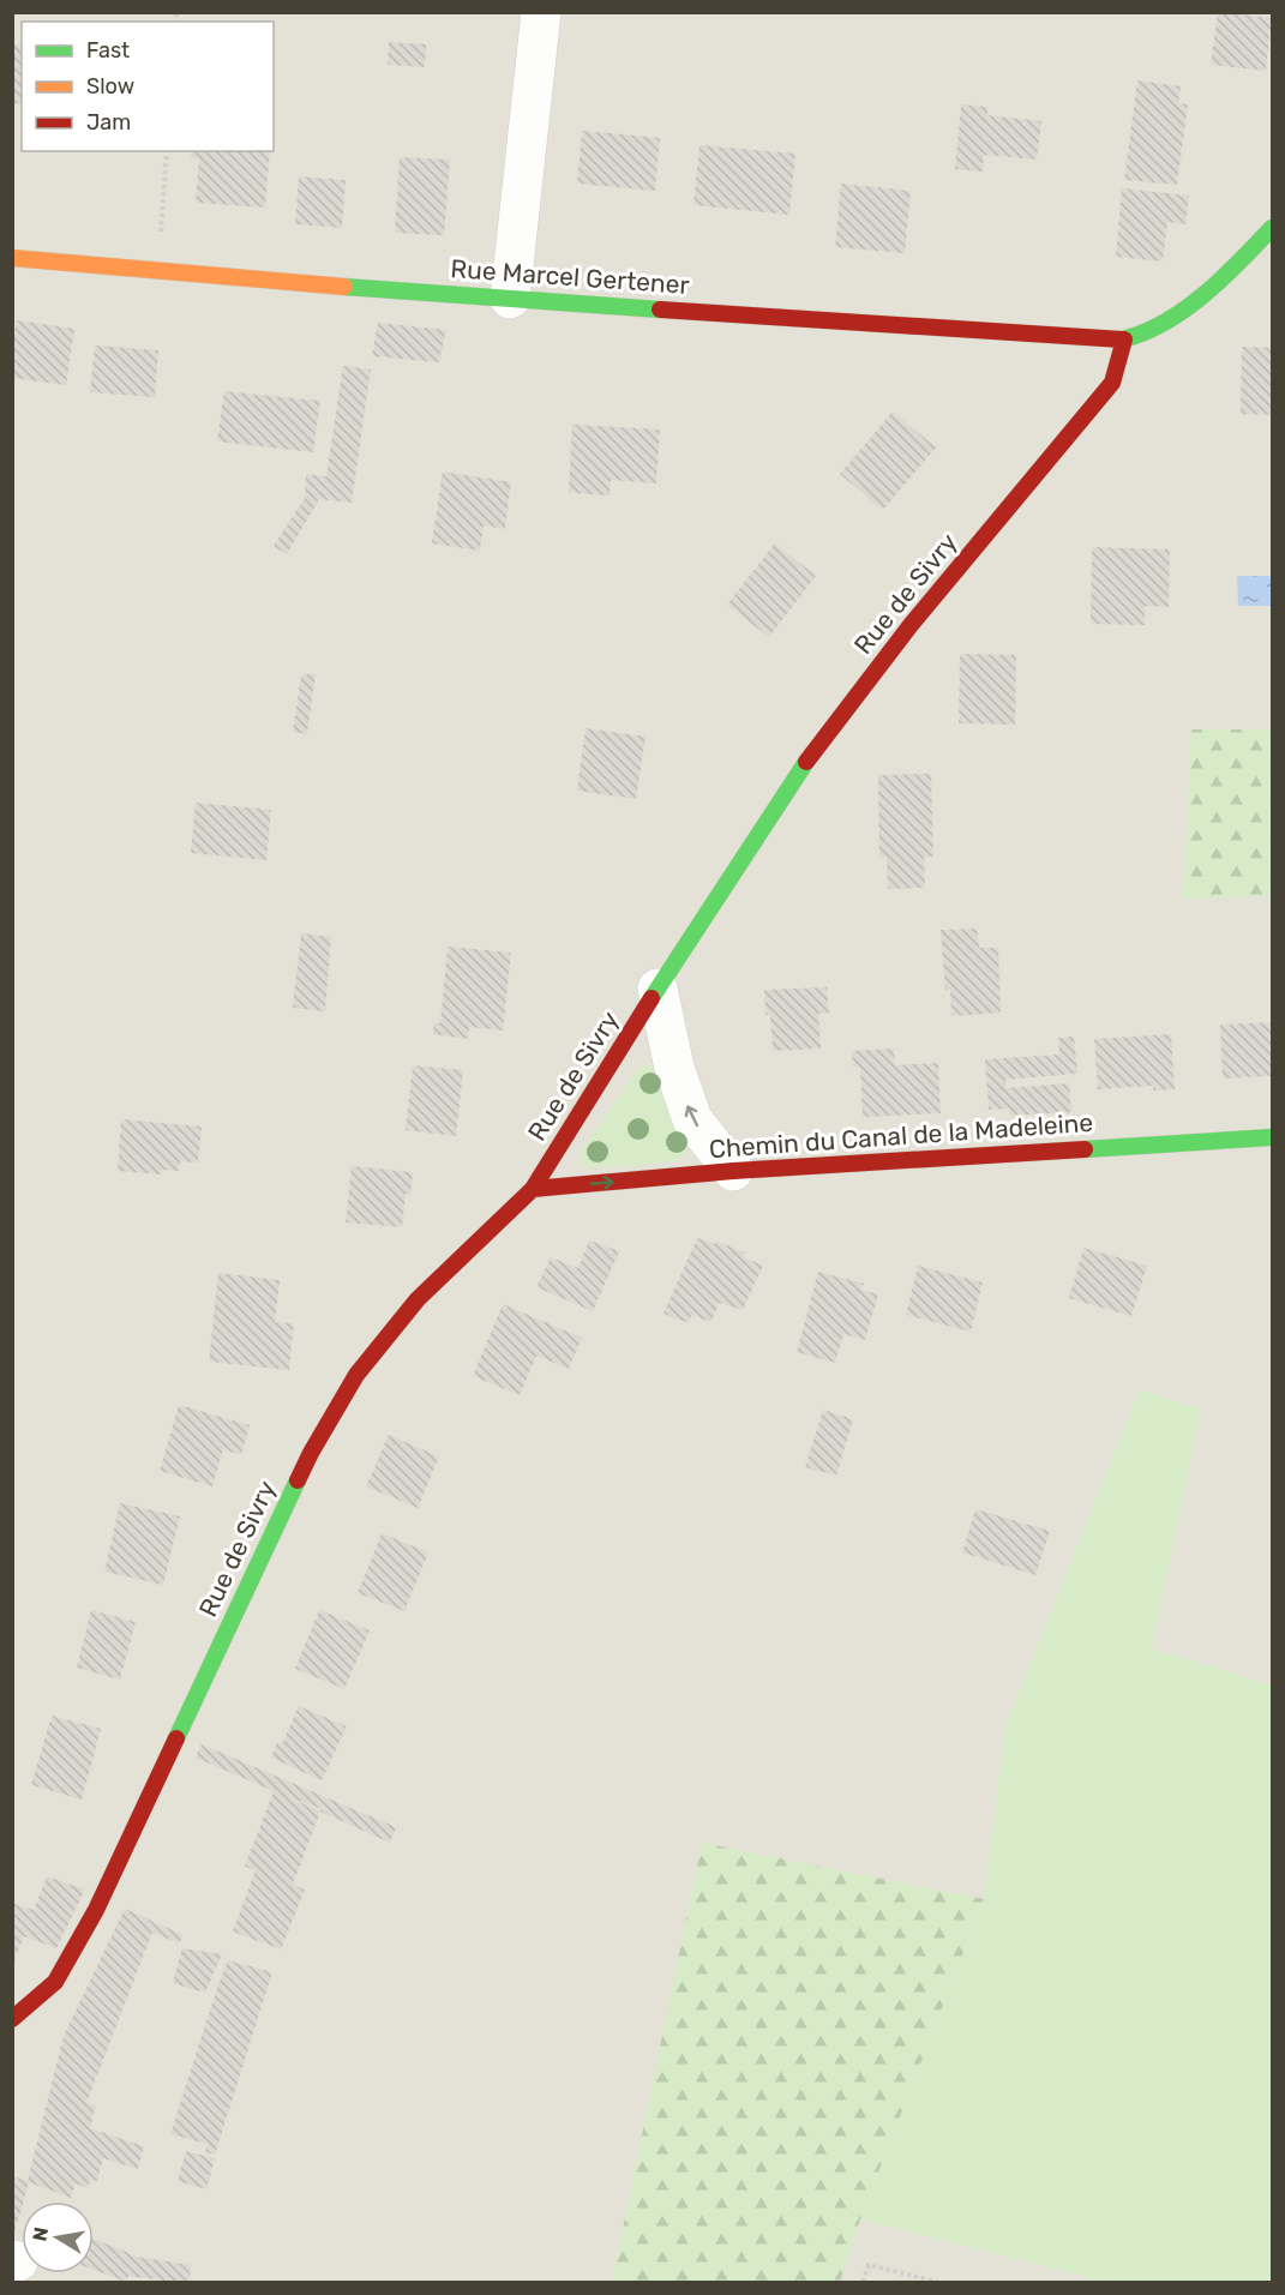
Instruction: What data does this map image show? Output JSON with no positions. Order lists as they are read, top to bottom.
{
  "streets": {
    "street": ["Rue Marcel Gertener", "Rue de Sivry", "Chemin du Canal de la Madeleine"]
  },
  "crossings": [
    ["Rue Marcel Gertener", "Rue de Sivry"],
    ["Rue de Sivry", "Chemin du Canal de la Madeleine"]
  ],
  "legend": ["Fast", "Slow", "Jam"],
  "north": "left"
}
